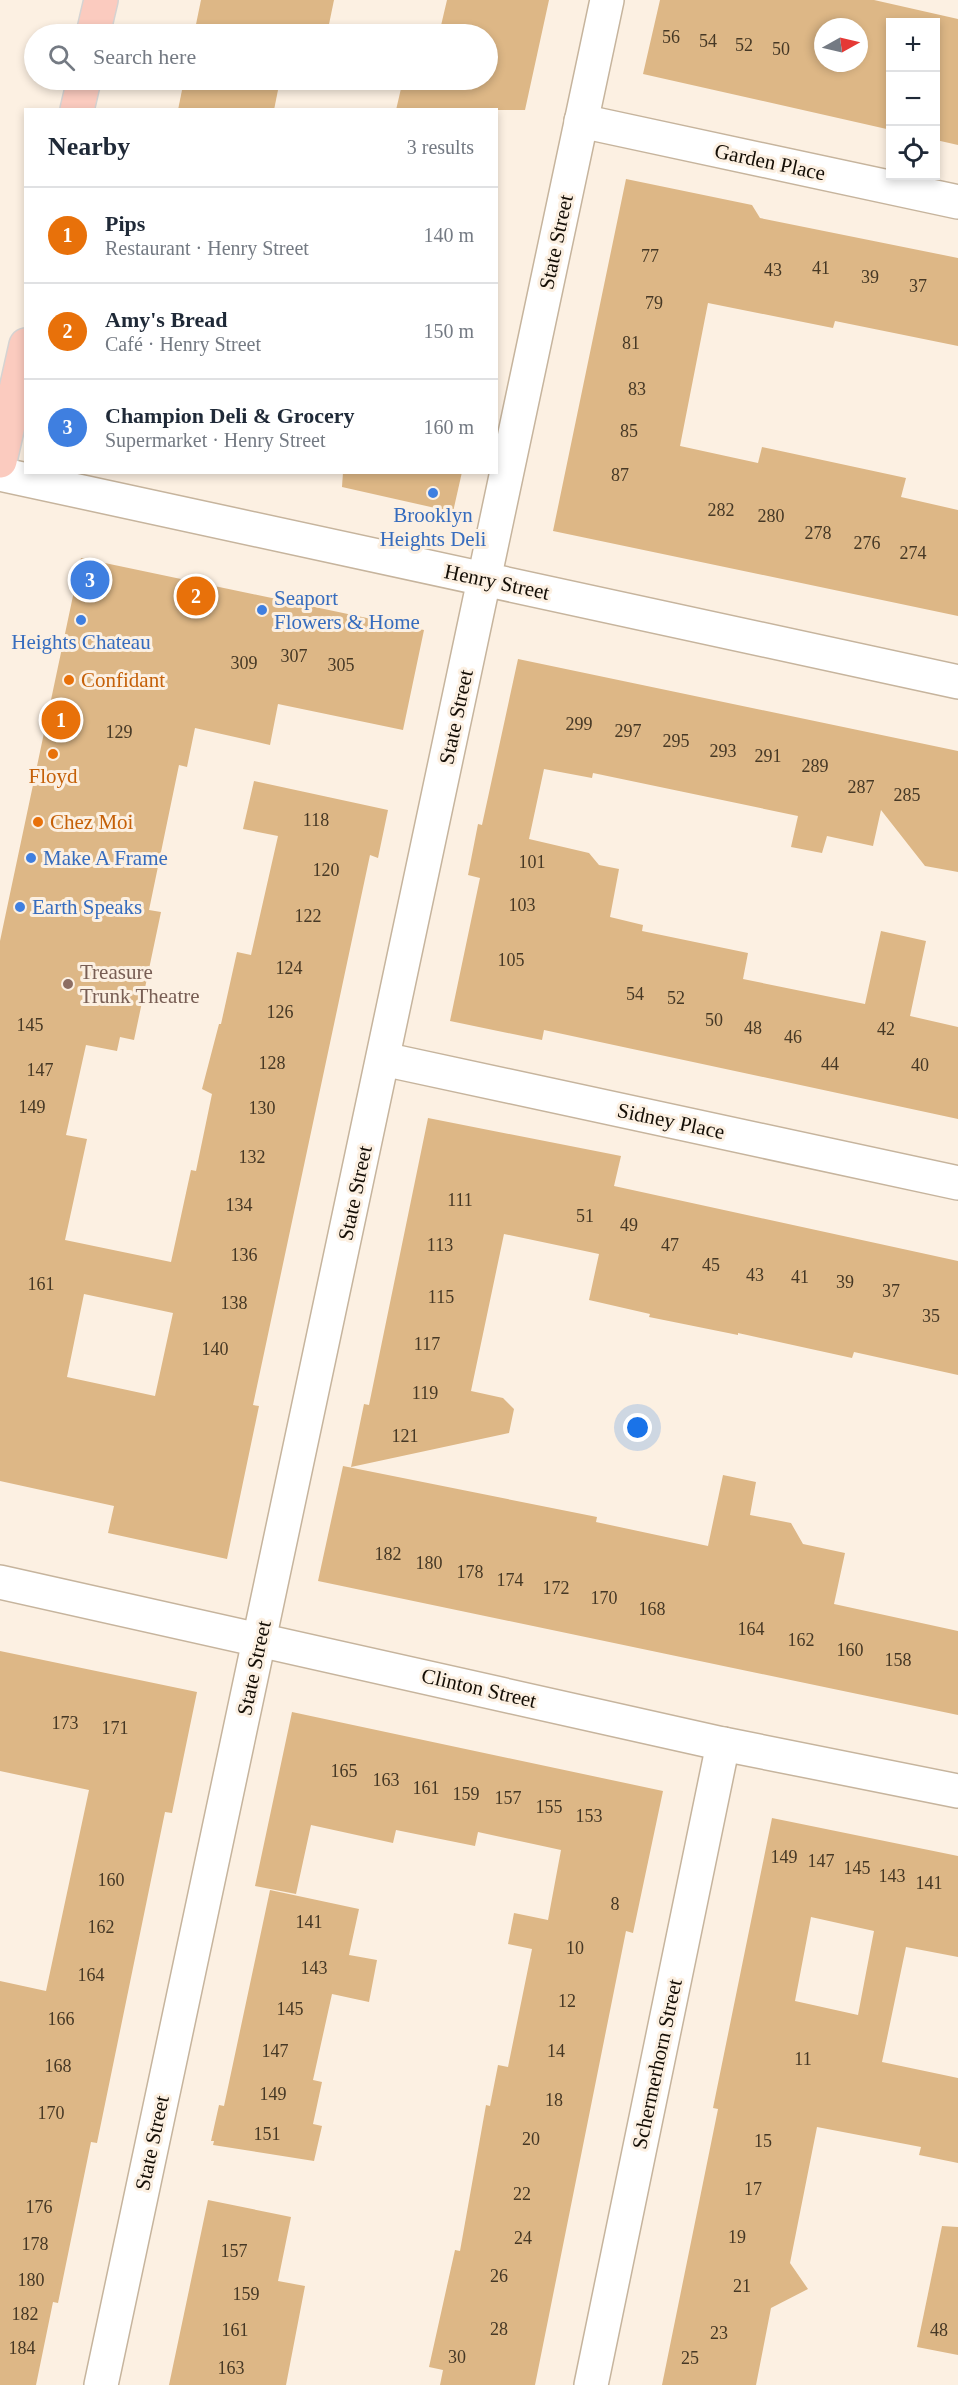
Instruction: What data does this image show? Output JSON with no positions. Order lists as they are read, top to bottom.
{
  "streets": {
    "street": [
      "Garden Place",
      "State Street",
      "Henry Street",
      "Sidney Place",
      "Clinton Street",
      "Schermerhorn Street"
    ]
  },
  "crossings": [
    ["Garden Place", "State Street"],
    ["State Street", "Henry Street"],
    ["State Street", "Sidney Place"],
    ["State Street", "Clinton Street"],
    ["Clinton Street", "Schermerhorn Street"]
  ],
  "places": [
    "Brooklyn Heights Deli",
    "Seaport Flowers & Home",
    "Heights Chateau",
    "Confidant",
    "Floyd",
    "Chez Moi",
    "Make A Frame",
    "Earth Speaks",
    "Treasure Trunk Theatre"
  ],
  "house_numbers": [
    "56",
    "54",
    "52",
    "50",
    "77",
    "41",
    "43",
    "39",
    "37",
    "79",
    "81",
    "83",
    "85",
    "87",
    "282",
    "280",
    "278",
    "276",
    "274",
    "307",
    "309",
    "305",
    "299",
    "297",
    "129",
    "295",
    "293",
    "291",
    "289",
    "287",
    "285",
    "118",
    "101",
    "120",
    "103",
    "122",
    "105",
    "124",
    "54",
    "52",
    "126",
    "50",
    "145",
    "48",
    "42",
    "46",
    "128",
    "44",
    "40",
    "147",
    "149",
    "130",
    "132",
    "111",
    "134",
    "51",
    "49",
    "113",
    "47",
    "136",
    "45",
    "43",
    "41",
    "39",
    "161",
    "37",
    "115",
    "138",
    "35",
    "117",
    "140",
    "119",
    "121",
    "182",
    "180",
    "178",
    "174",
    "172",
    "170",
    "168",
    "164",
    "162",
    "160",
    "158",
    "173",
    "171",
    "165",
    "163",
    "161",
    "159",
    "157",
    "155",
    "153",
    "149",
    "147",
    "145",
    "143",
    "160",
    "141",
    "8",
    "141",
    "162",
    "10",
    "143",
    "164",
    "12",
    "145",
    "166",
    "147",
    "14",
    "11",
    "168",
    "149",
    "18",
    "170",
    "151",
    "20",
    "15",
    "17",
    "22",
    "176",
    "19",
    "24",
    "178",
    "157",
    "26",
    "180",
    "21",
    "159",
    "182",
    "28",
    "161",
    "48",
    "23",
    "184",
    "30",
    "25",
    "163"
  ],
  "north": "right",
  "page": {
    "map_buttons": ["+", "−"],
    "search": "Search here",
    "heading": ["Nearby", "3 results"],
    "list": [
      {
        "mark": "1",
        "name": "Pips",
        "note": "Restaurant · Henry Street",
        "value": "140 m"
      },
      {
        "mark": "2",
        "name": "Amy's Bread",
        "note": "Café · Henry Street",
        "value": "150 m"
      },
      {
        "mark": "3",
        "name": "Champion Deli & Grocery",
        "note": "Supermarket · Henry Street",
        "value": "160 m"
      }
    ],
    "pins": ["3", "2", "1"]
  }
}
